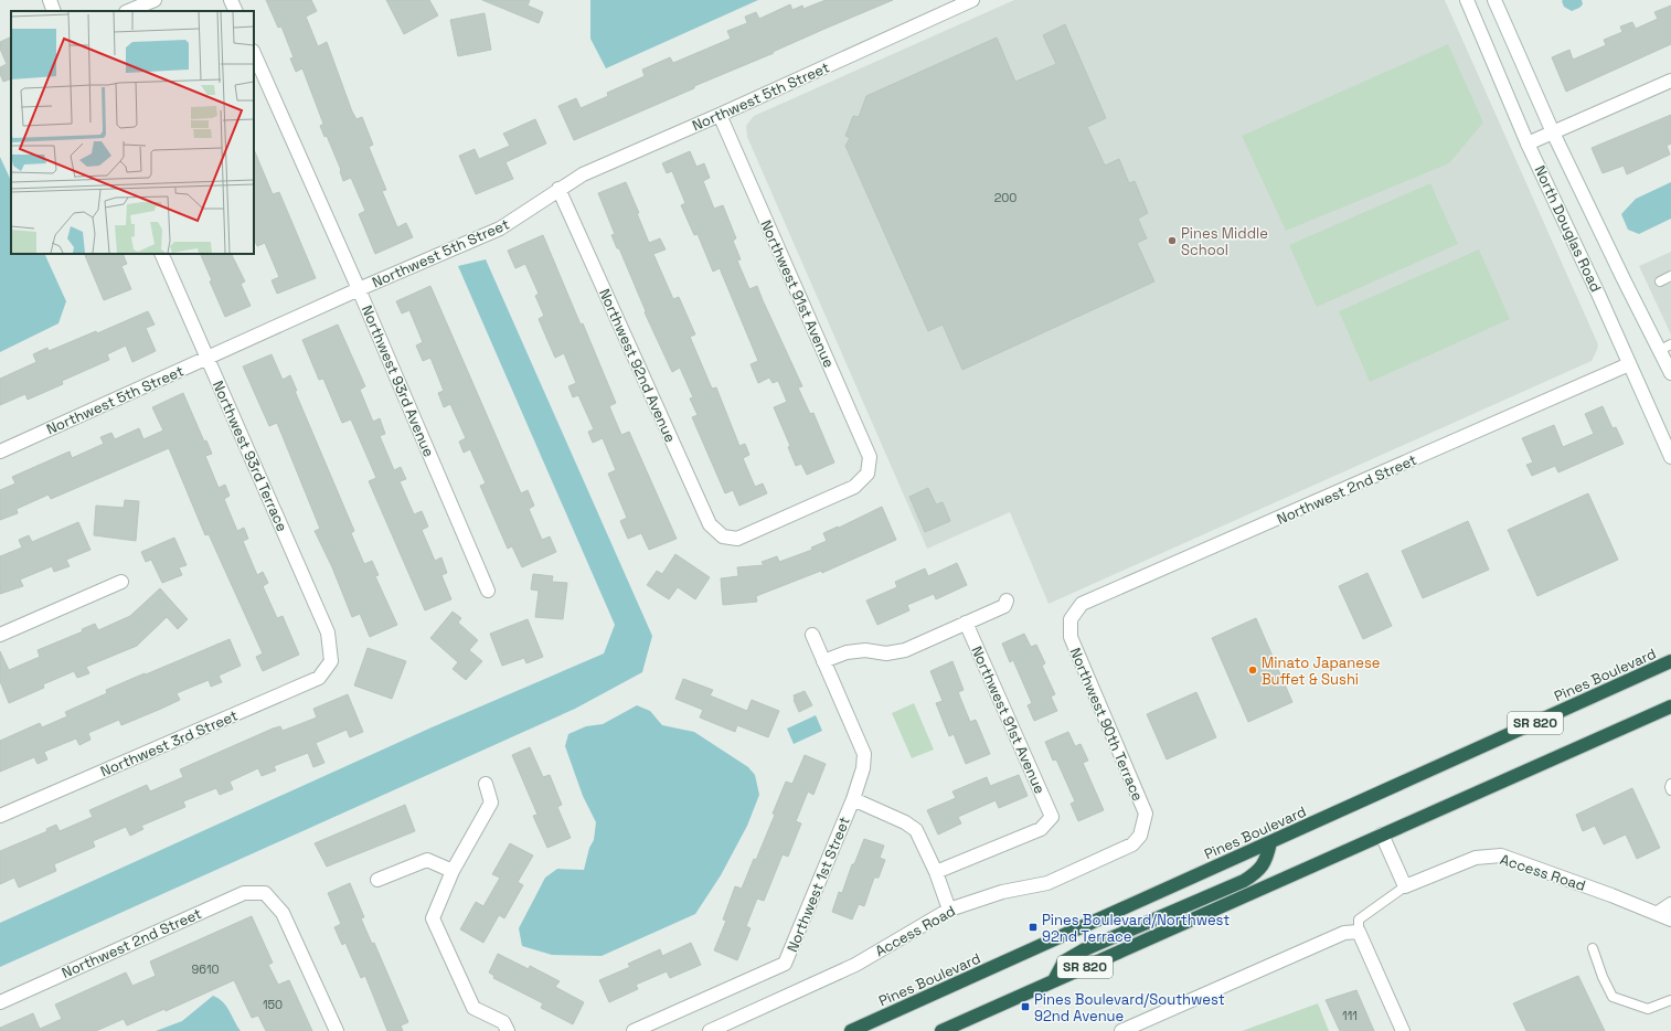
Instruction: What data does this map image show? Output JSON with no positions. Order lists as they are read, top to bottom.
{
  "streets": {
    "highway": ["Pines Boulevard", "SR 820"],
    "street": [
      "Northwest 5th Street",
      "North Douglas Road",
      "Northwest 91st Avenue",
      "Northwest 92nd Avenue",
      "Northwest 93rd Avenue",
      "Northwest 93rd Terrace",
      "Northwest 2nd Street",
      "Northwest 90th Terrace",
      "Northwest 3rd Street",
      "Access Road",
      "Northwest 1st Street"
    ]
  },
  "crossings": [
    ["Northwest 5th Street", "Northwest 91st Avenue"],
    ["Northwest 5th Street", "Northwest 92nd Avenue"],
    ["Northwest 5th Street", "Northwest 93rd Avenue"],
    ["Northwest 5th Street", "Northwest 93rd Terrace"],
    ["North Douglas Road", "Northwest 2nd Street"],
    ["Northwest 91st Avenue", "Northwest 92nd Avenue"],
    ["Northwest 93rd Terrace", "Northwest 3rd Street"],
    ["Northwest 2nd Street", "Northwest 90th Terrace"],
    ["Northwest 90th Terrace", "Access Road"]
  ],
  "places": {
    "other": ["Pines Middle School", "Minato Japanese Buffet & Sushi"],
    "transit": ["Pines Boulevard/Northwest 92nd Terrace", "Pines Boulevard/Southwest 92nd Avenue"]
  },
  "house_numbers": [
    "200",
    "9610",
    "150",
    "111"
  ]
}
